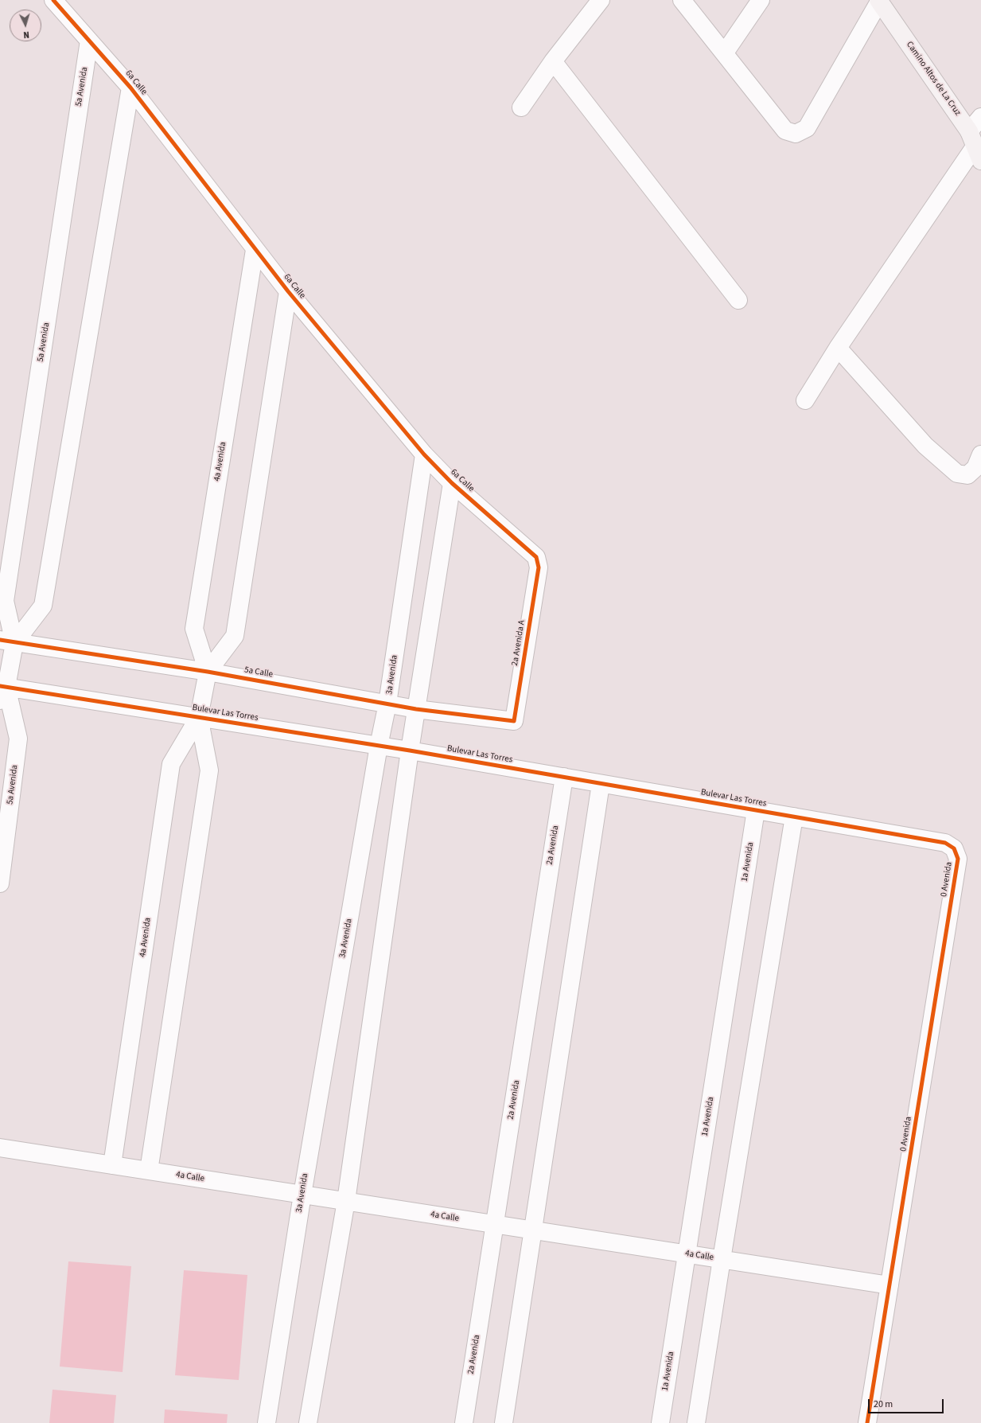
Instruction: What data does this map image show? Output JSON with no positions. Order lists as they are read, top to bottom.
{
  "streets": {
    "street": [
      "Camino Altos de La Cruz",
      "6a Calle",
      "5a Avenida",
      "4a Avenida",
      "2a Avenida A",
      "5a Calle",
      "3a Avenida",
      "Bulevar Las Torres",
      "2a Avenida",
      "1a Avenida",
      "0 Avenida",
      "4a Calle"
    ]
  },
  "crossings": [
    ["6a Calle", "5a Avenida"],
    ["6a Calle", "4a Avenida"],
    ["6a Calle", "2a Avenida A"],
    ["6a Calle", "3a Avenida"],
    ["5a Avenida", "5a Calle"],
    ["5a Avenida", "Bulevar Las Torres"],
    ["4a Avenida", "5a Calle"],
    ["4a Avenida", "Bulevar Las Torres"],
    ["4a Avenida", "4a Calle"],
    ["2a Avenida A", "5a Calle"],
    ["5a Calle", "3a Avenida"],
    ["3a Avenida", "Bulevar Las Torres"],
    ["3a Avenida", "4a Calle"],
    ["Bulevar Las Torres", "2a Avenida"],
    ["Bulevar Las Torres", "1a Avenida"],
    ["Bulevar Las Torres", "0 Avenida"],
    ["2a Avenida", "4a Calle"],
    ["1a Avenida", "4a Calle"],
    ["0 Avenida", "4a Calle"]
  ],
  "scale_bar": "20 m",
  "north": "bottom"
}
